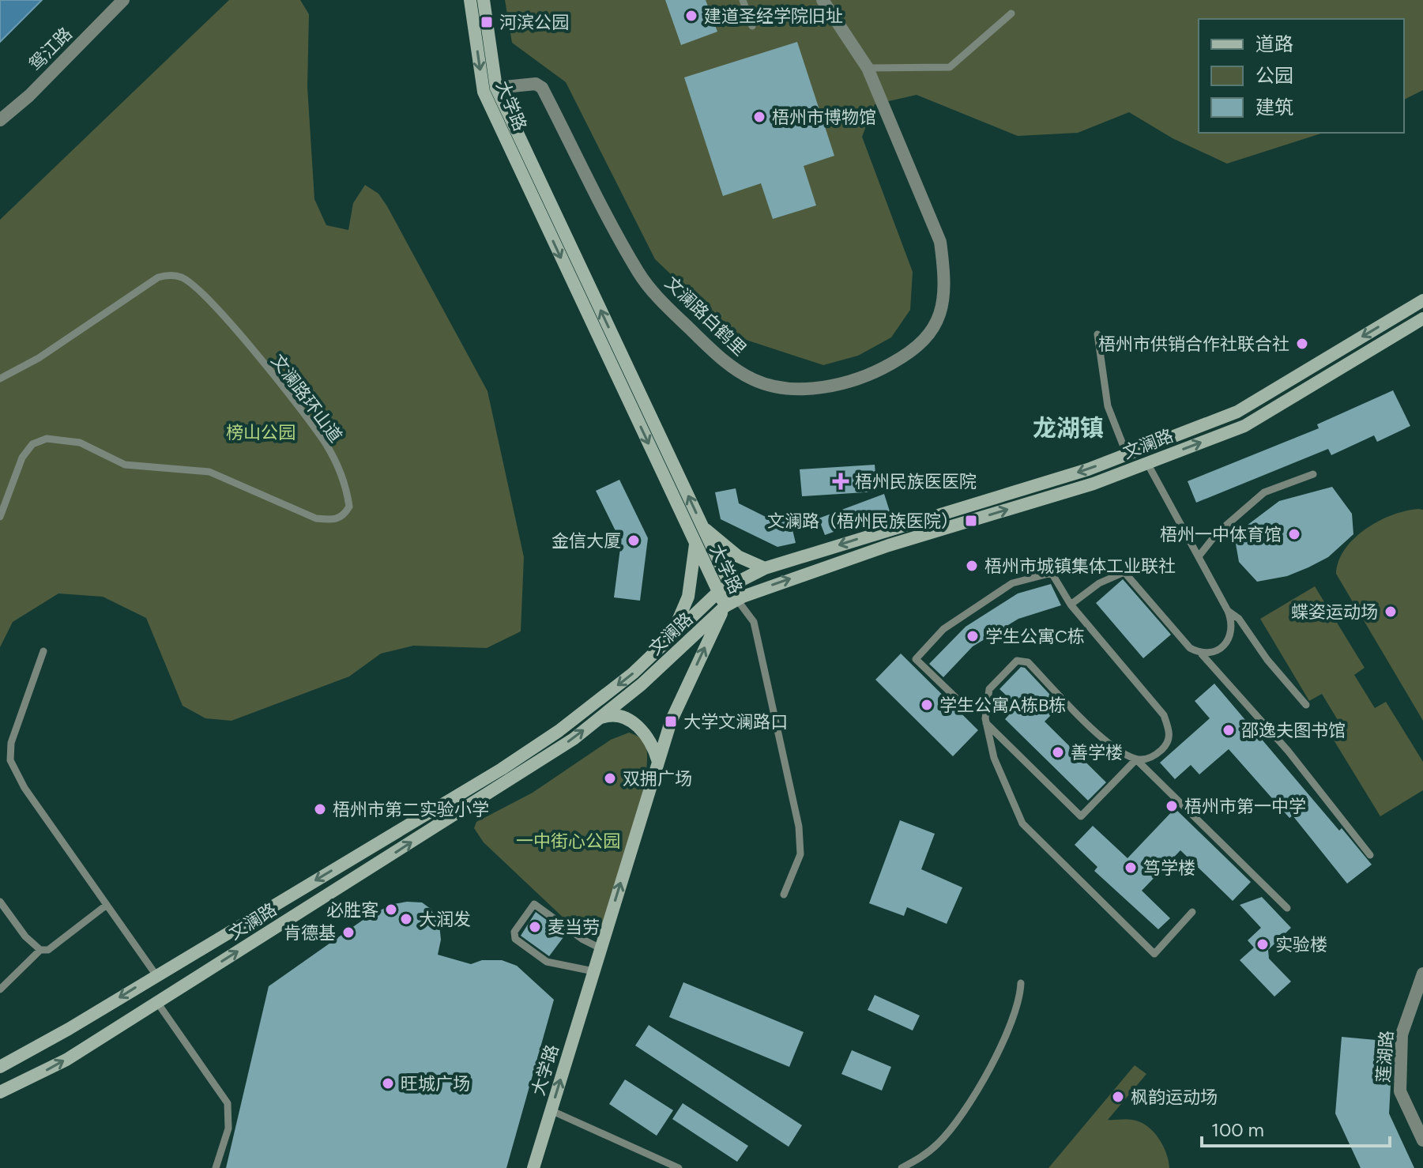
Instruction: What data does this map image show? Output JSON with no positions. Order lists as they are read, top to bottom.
{
  "streets": {
    "main road": ["大学路", "文澜路"],
    "street": ["鸳江路", "文澜路白鹤里", "莲湖路"],
    "lane": ["文澜路环山道"]
  },
  "crossings": [
    ["大学路", "文澜路白鹤里"],
    ["大学路", "文澜路"]
  ],
  "districts": ["龙湖镇"],
  "parks": ["榜山公园", "一中街心公园"],
  "places": {
    "other": [
      "建道圣经学院旧址",
      "梧州市博物馆",
      "梧州市供销合作社联合社",
      "梧州一中体育馆",
      "金信大厦",
      "梧州市城镇集体工业联社",
      "蝶姿运动场",
      "学生公寓C栋",
      "学生公寓A栋B栋",
      "邵逸夫图书馆",
      "善学楼",
      "双拥广场",
      "梧州市第一中学",
      "梧州市第二实验小学",
      "笃学楼",
      "必胜客",
      "大润发",
      "麦当劳",
      "肯德基",
      "实验楼",
      "旺城广场",
      "枫韵运动场"
    ],
    "transit": ["河滨公园", "文澜路（梧州民族医院）", "大学文澜路口"],
    "health": ["梧州民族医医院"]
  },
  "legend": ["道路", "公园", "建筑"],
  "scale_bar": "100 m"
}
